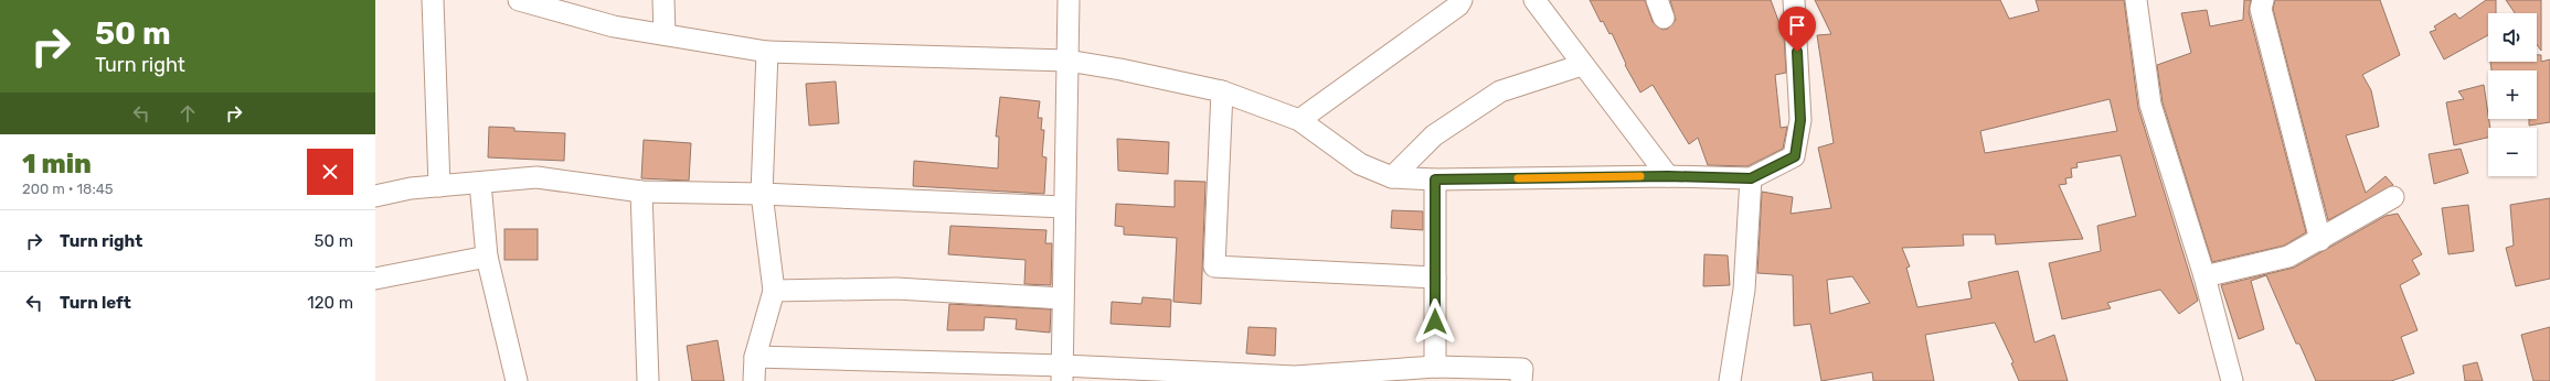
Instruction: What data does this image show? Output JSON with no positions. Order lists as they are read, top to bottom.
{
  "page": {
    "turn": ["50 m", "Turn right"],
    "map_buttons": ["+", "−"],
    "heading": ["1 min", "200 m · 18:45"],
    "list": [
      {
        "name": "Turn right",
        "value": "50 m"
      },
      {
        "name": "Turn left",
        "value": "120 m"
      }
    ]
  }
}
